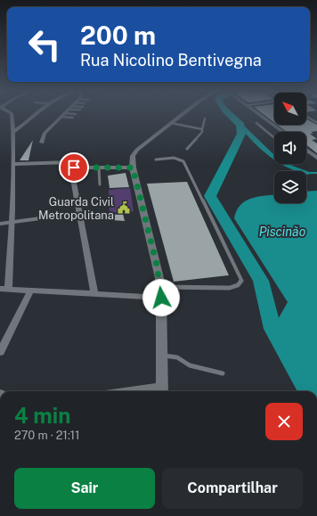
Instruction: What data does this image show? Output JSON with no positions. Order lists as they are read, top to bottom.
{
  "water": ["Piscinão"],
  "places": {
    "public building": ["Guarda Civil Metropolitana"]
  },
  "north": "top left",
  "page": {
    "turn": ["200 m", "Rua Nicolino Bentivegna"],
    "heading": ["4 min", "270 m · 21:11"],
    "buttons": ["Sair", "Compartilhar"]
  }
}
